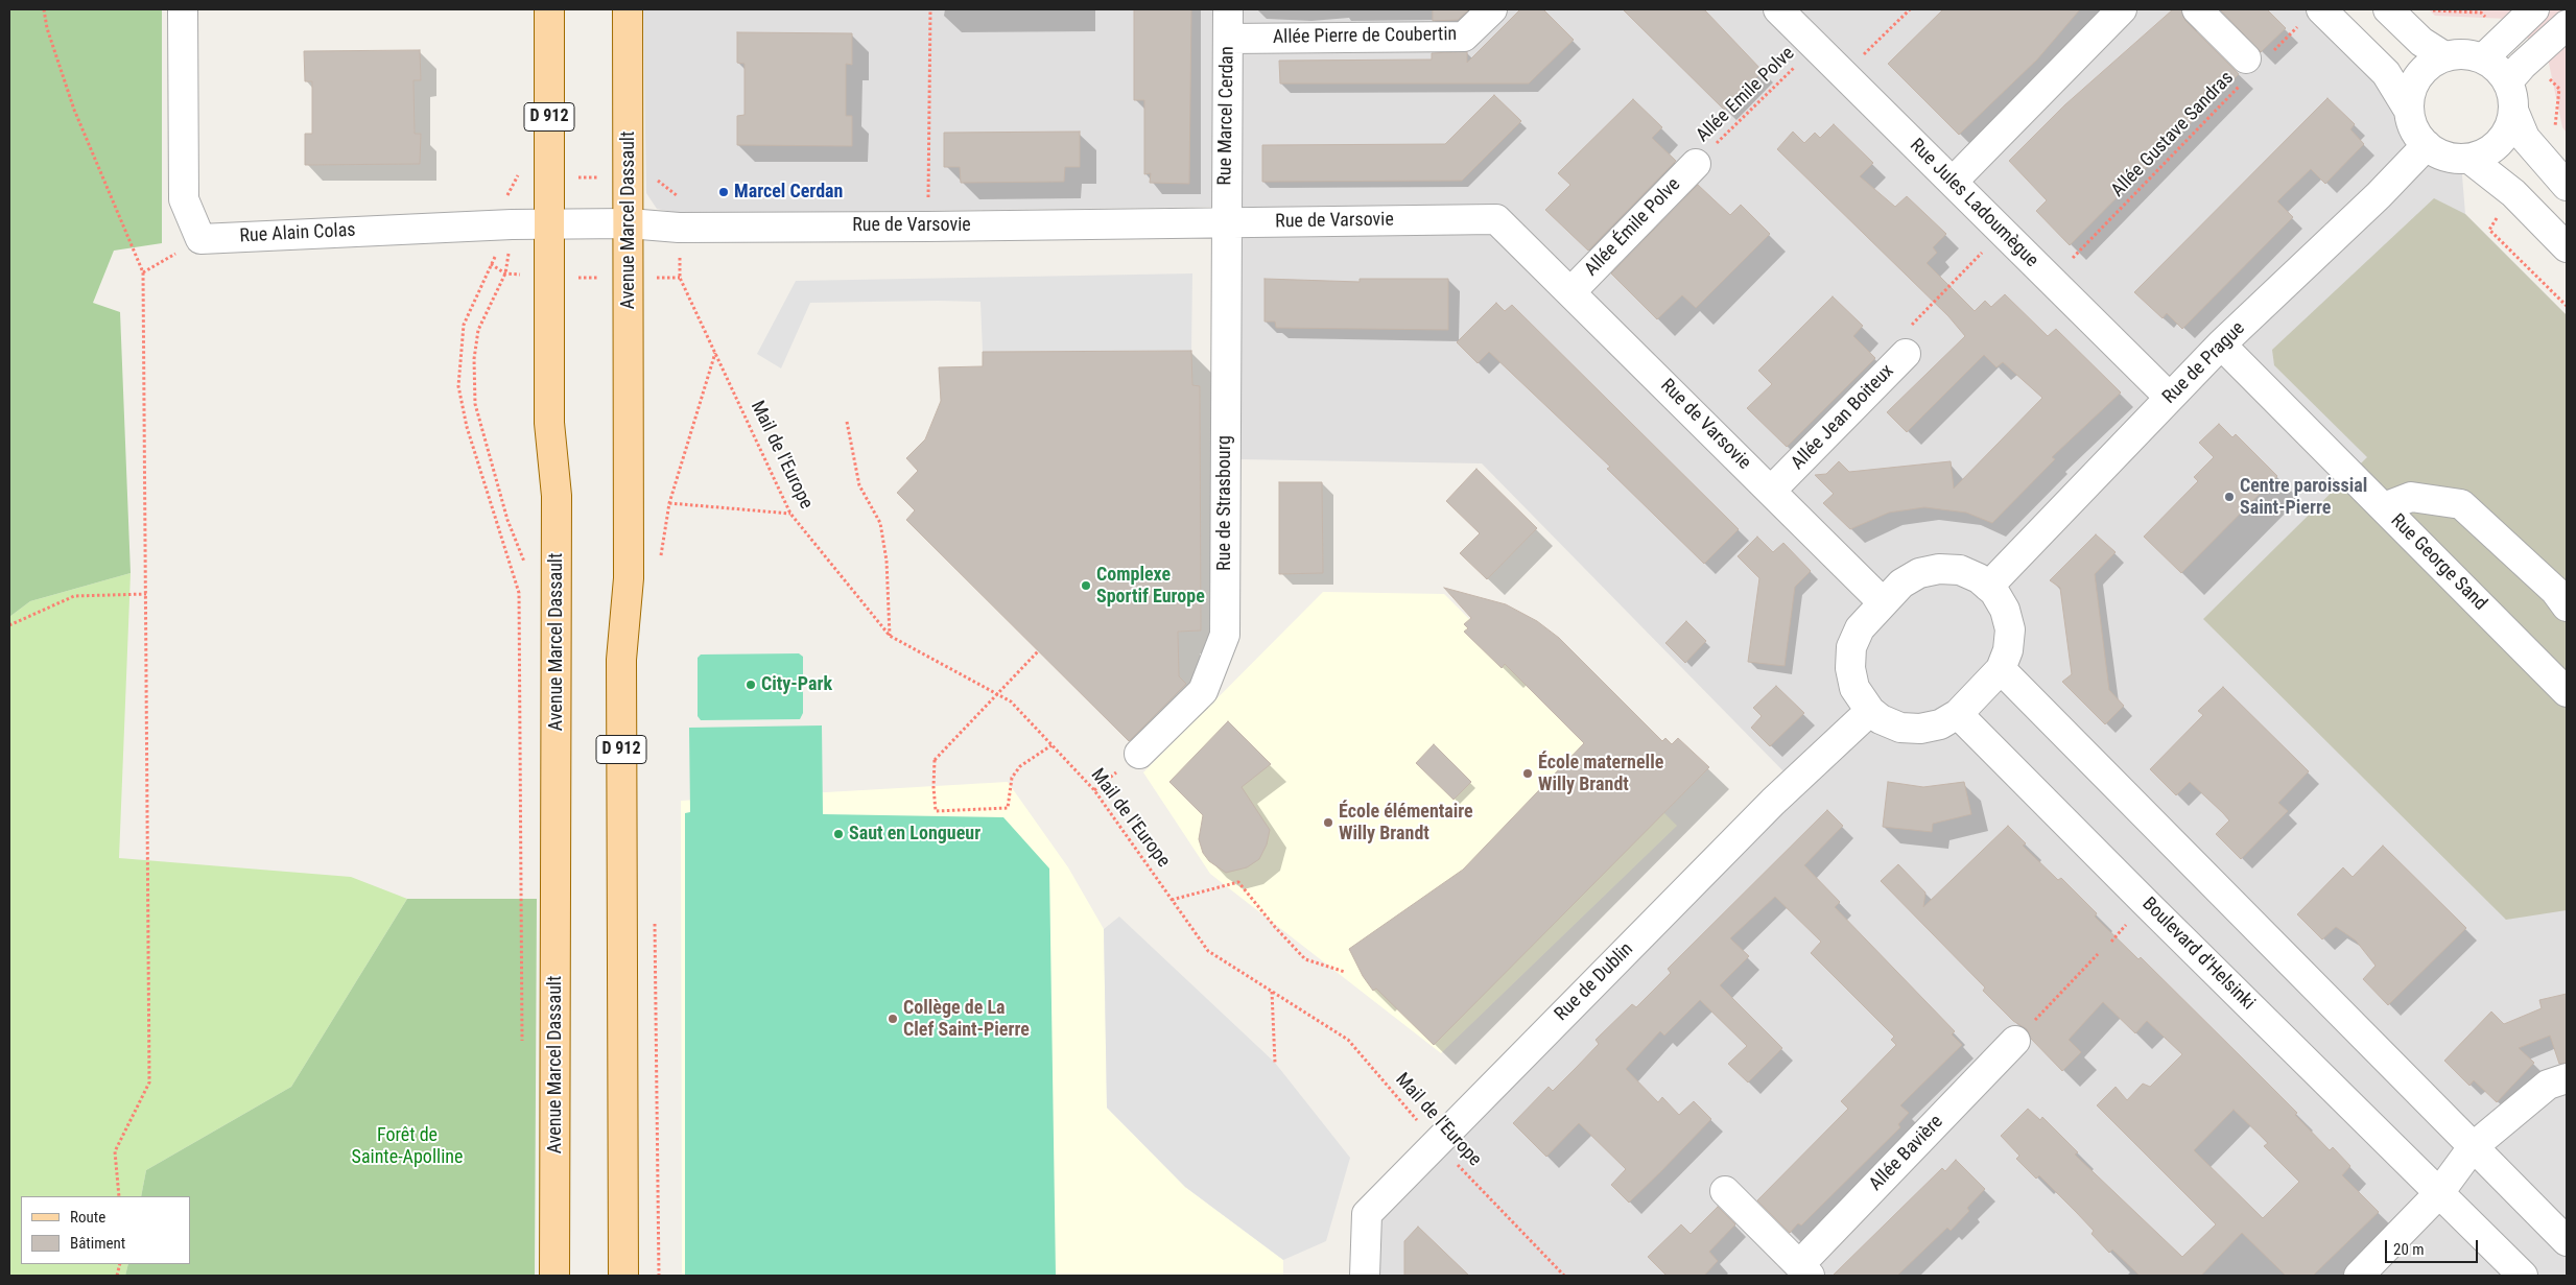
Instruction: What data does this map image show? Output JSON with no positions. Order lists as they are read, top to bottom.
{
  "streets": {
    "main road": ["D 912", "Avenue Marcel Dassault"],
    "street": [
      "Allée Pierre de Coubertin",
      "Rue Marcel Cerdan",
      "Rue Jules Ladoumègue",
      "Rue de Varsovie",
      "Allée Émile Polve",
      "Rue Alain Colas",
      "Rue de Prague",
      "Allée Jean Boiteux",
      "Rue de Strasbourg",
      "Rue George Sand",
      "Boulevard d'Helsinki",
      "Rue de Dublin",
      "Allée Bavière"
    ],
    "path": ["Allée Emile Polve", "Allée Gustave Sandras", "Mail de l'Europe"]
  },
  "crossings": [
    ["Allée Pierre de Coubertin", "Rue Marcel Cerdan"],
    ["Allée Emile Polve", "Rue Jules Ladoumègue"],
    ["Allée Emile Polve", "Allée Émile Polve"],
    ["Rue Marcel Cerdan", "Rue de Varsovie"],
    ["Rue Marcel Cerdan", "Rue de Strasbourg"],
    ["Allée Gustave Sandras", "Rue Jules Ladoumègue"],
    ["Rue Jules Ladoumègue", "Rue de Prague"],
    ["Rue Jules Ladoumègue", "Allée Jean Boiteux"],
    ["Avenue Marcel Dassault", "Rue de Varsovie"],
    ["Avenue Marcel Dassault", "Rue Alain Colas"],
    ["Rue de Varsovie", "Allée Émile Polve"],
    ["Rue de Varsovie", "Rue Alain Colas"],
    ["Rue de Varsovie", "Rue de Prague"],
    ["Rue de Varsovie", "Allée Jean Boiteux"],
    ["Rue de Varsovie", "Rue de Strasbourg"],
    ["Rue de Varsovie", "Boulevard d'Helsinki"],
    ["Rue de Varsovie", "Rue de Dublin"],
    ["Rue de Prague", "Rue George Sand"],
    ["Rue de Prague", "Boulevard d'Helsinki"],
    ["Rue de Prague", "Rue de Dublin"],
    ["Mail de l'Europe", "Rue de Dublin"],
    ["Boulevard d'Helsinki", "Rue de Dublin"]
  ],
  "parks": ["Forêt de Sainte-Apolline"],
  "places": [
    "Marcel Cerdan",
    "Centre paroissial Saint-Pierre",
    "Complexe Sportif Europe",
    "City-Park",
    "École maternelle Willy Brandt",
    "École élémentaire Willy Brandt",
    "Saut en Longueur",
    "Collège de La Clef Saint-Pierre"
  ],
  "legend": ["Route", "Bâtiment"],
  "scale_bar": "20 m"
}
